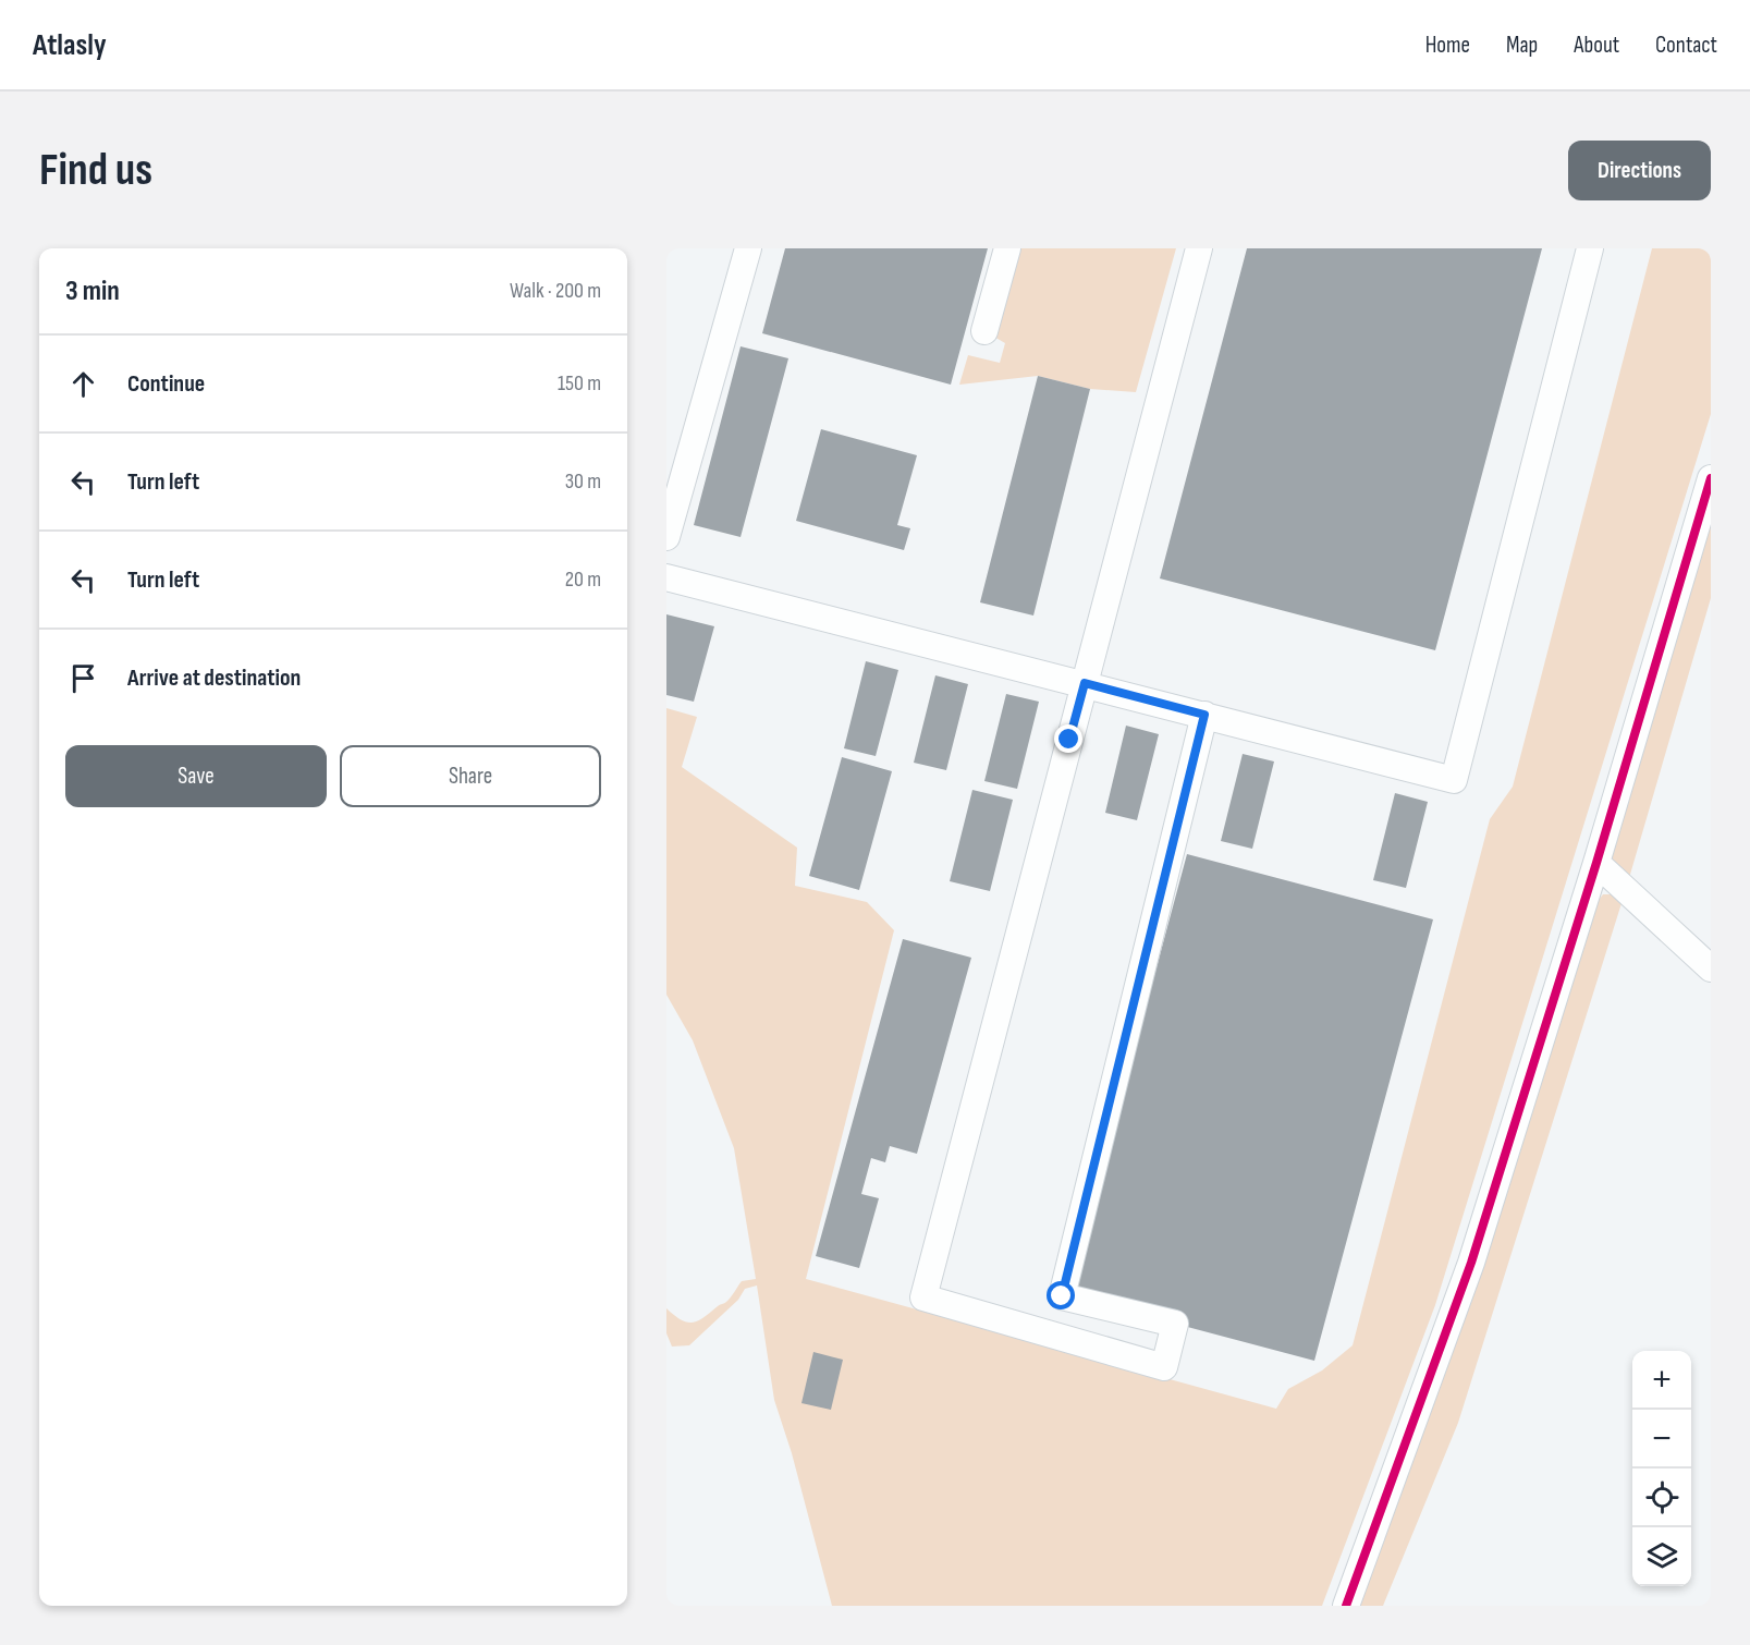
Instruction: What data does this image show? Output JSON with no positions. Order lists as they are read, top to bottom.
{
  "page": {
    "header": "Atlasly",
    "nav": [
      "Home",
      "Map",
      "About",
      "Contact"
    ],
    "buttons": [
      "Directions",
      ["Save", "Share"]
    ],
    "title": "Find us",
    "heading": ["3 min", "Walk · 200 m"],
    "list": [
      ["Continue", "150 m"],
      ["Turn left", "30 m"],
      ["Turn left", "20 m"],
      "Arrive at destination"
    ],
    "map_buttons": ["+", "−"]
  }
}
